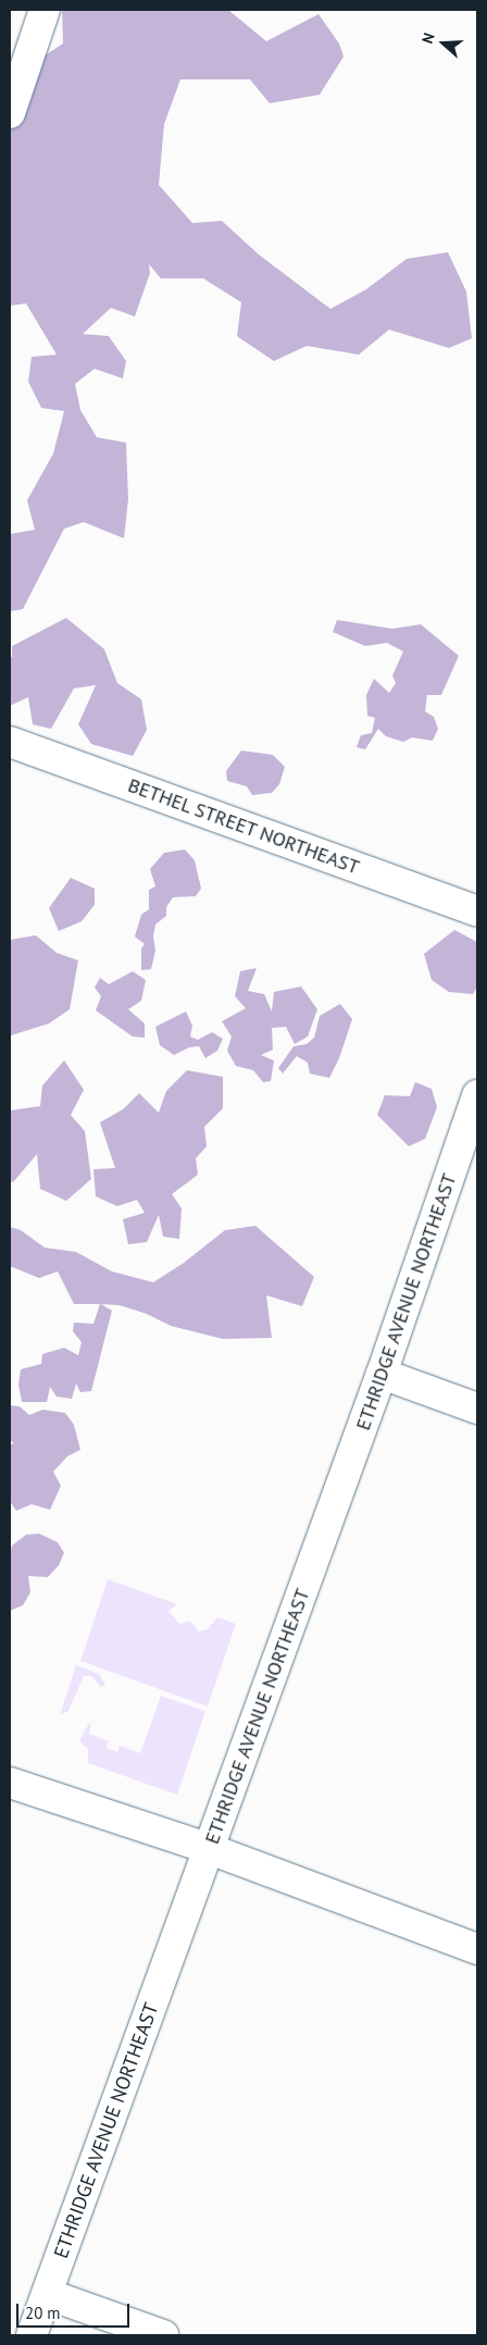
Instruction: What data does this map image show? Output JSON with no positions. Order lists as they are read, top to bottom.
{
  "streets": {
    "street": ["BETHEL STREET NORTHEAST", "ETHRIDGE AVENUE NORTHEAST"]
  },
  "scale_bar": "20 m",
  "north": "left"
}
